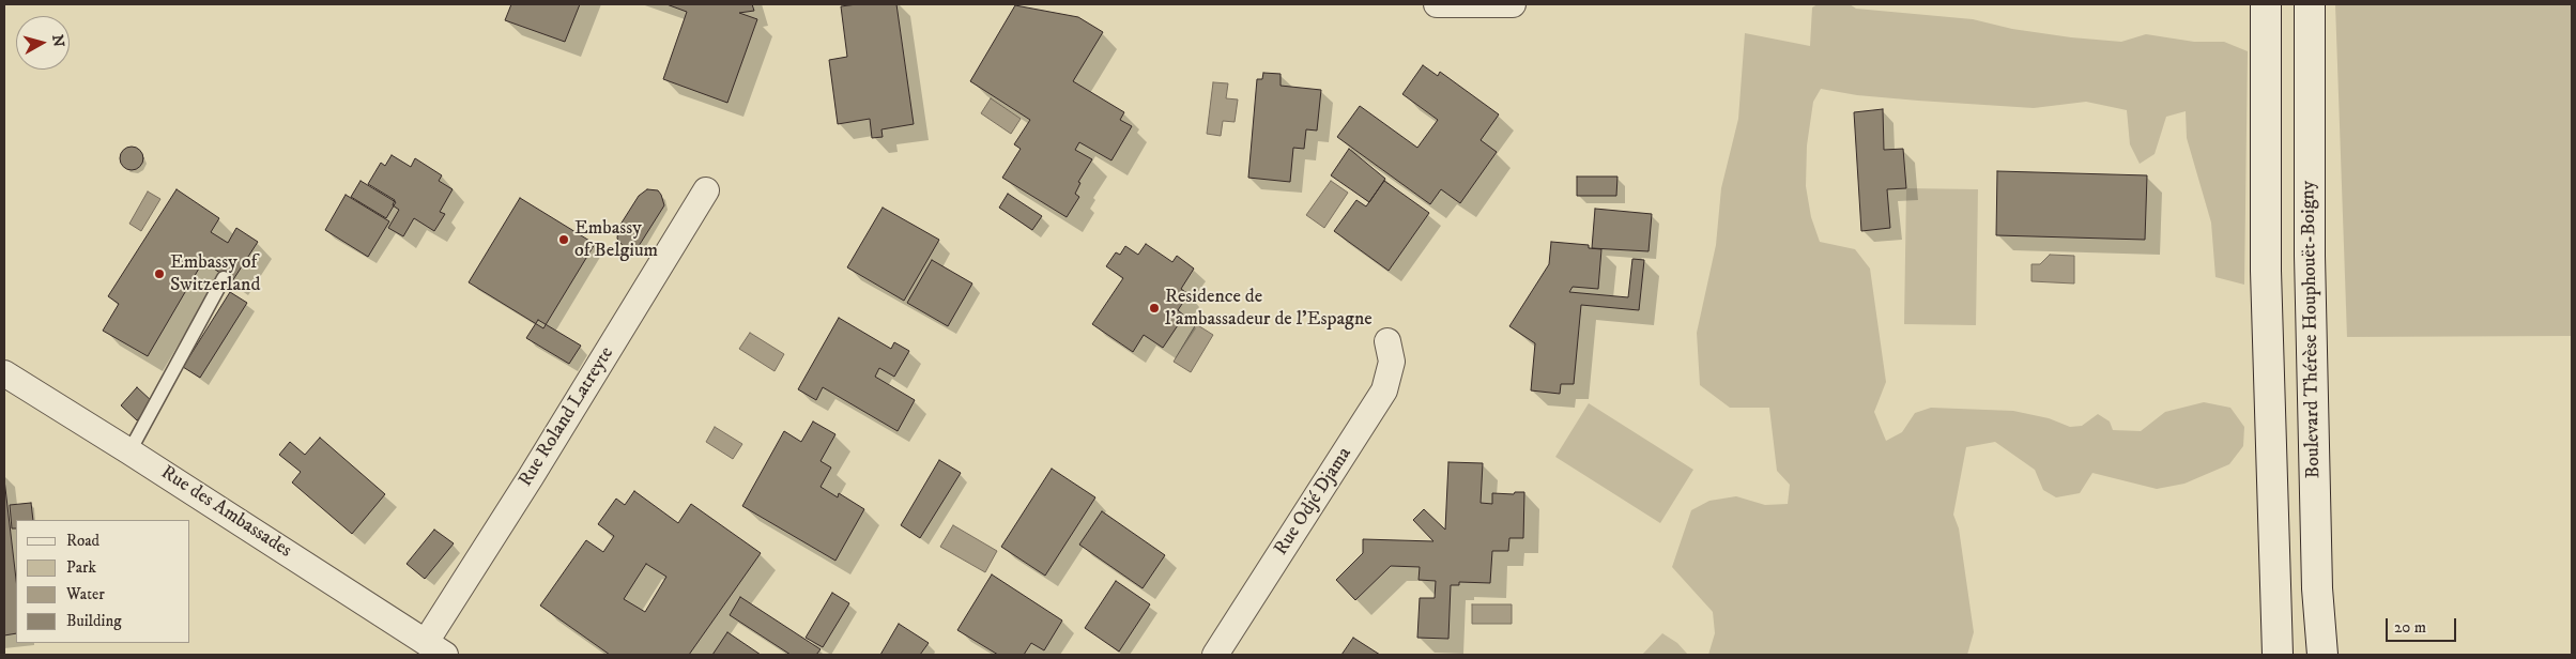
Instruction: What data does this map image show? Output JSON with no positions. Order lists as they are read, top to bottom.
{
  "streets": {
    "main road": ["Boulevard Thérèse Houphouët-Boigny"],
    "street": ["Rue Roland Latreyte", "Rue Odjé Djama", "Rue des Ambassades"]
  },
  "crossings": [
    ["Rue Roland Latreyte", "Rue des Ambassades"]
  ],
  "places": ["Embassy of Belgium", "Embassy of Switzerland", "Residence de l’ambassadeur de l’Espagne"],
  "legend": [
    "Road",
    "Park",
    "Water",
    "Building"
  ],
  "scale_bar": "20 m",
  "north": "right"
}
